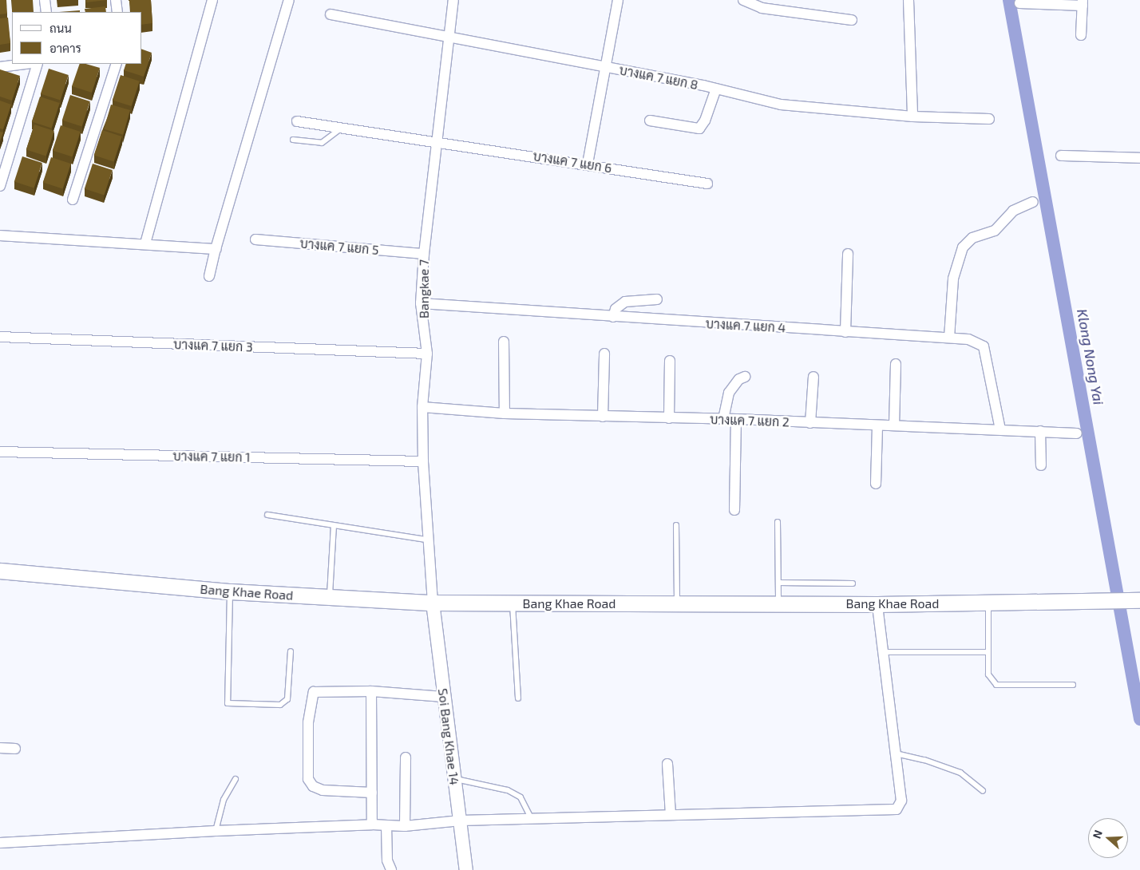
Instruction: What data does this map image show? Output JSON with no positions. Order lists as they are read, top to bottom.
{
  "streets": {
    "main road": ["Bang Khae Road"],
    "street": [
      "บางแค 7 แยก 8",
      "บางแค 7 แยก 6",
      "บางแค 7 แยก 5",
      "Bangkae 7",
      "บางแค 7 แยก 4",
      "บางแค 7 แยก 3",
      "บางแค 7 แยก 2",
      "บางแค 7 แยก 1",
      "Soi Bang Khae 14"
    ]
  },
  "crossings": [
    ["บางแค 7 แยก 8", "Bangkae 7"],
    ["บางแค 7 แยก 6", "Bangkae 7"],
    ["บางแค 7 แยก 5", "Bangkae 7"],
    ["Bangkae 7", "บางแค 7 แยก 4"],
    ["Bangkae 7", "บางแค 7 แยก 3"],
    ["Bangkae 7", "บางแค 7 แยก 2"],
    ["Bangkae 7", "บางแค 7 แยก 1"],
    ["Bangkae 7", "Bang Khae Road"],
    ["Bangkae 7", "Soi Bang Khae 14"],
    ["บางแค 7 แยก 4", "บางแค 7 แยก 2"],
    ["Bang Khae Road", "Soi Bang Khae 14"]
  ],
  "water": ["Klong Nong Yai"],
  "legend": ["ถนน", "อาคาร"],
  "north": "left"
}
